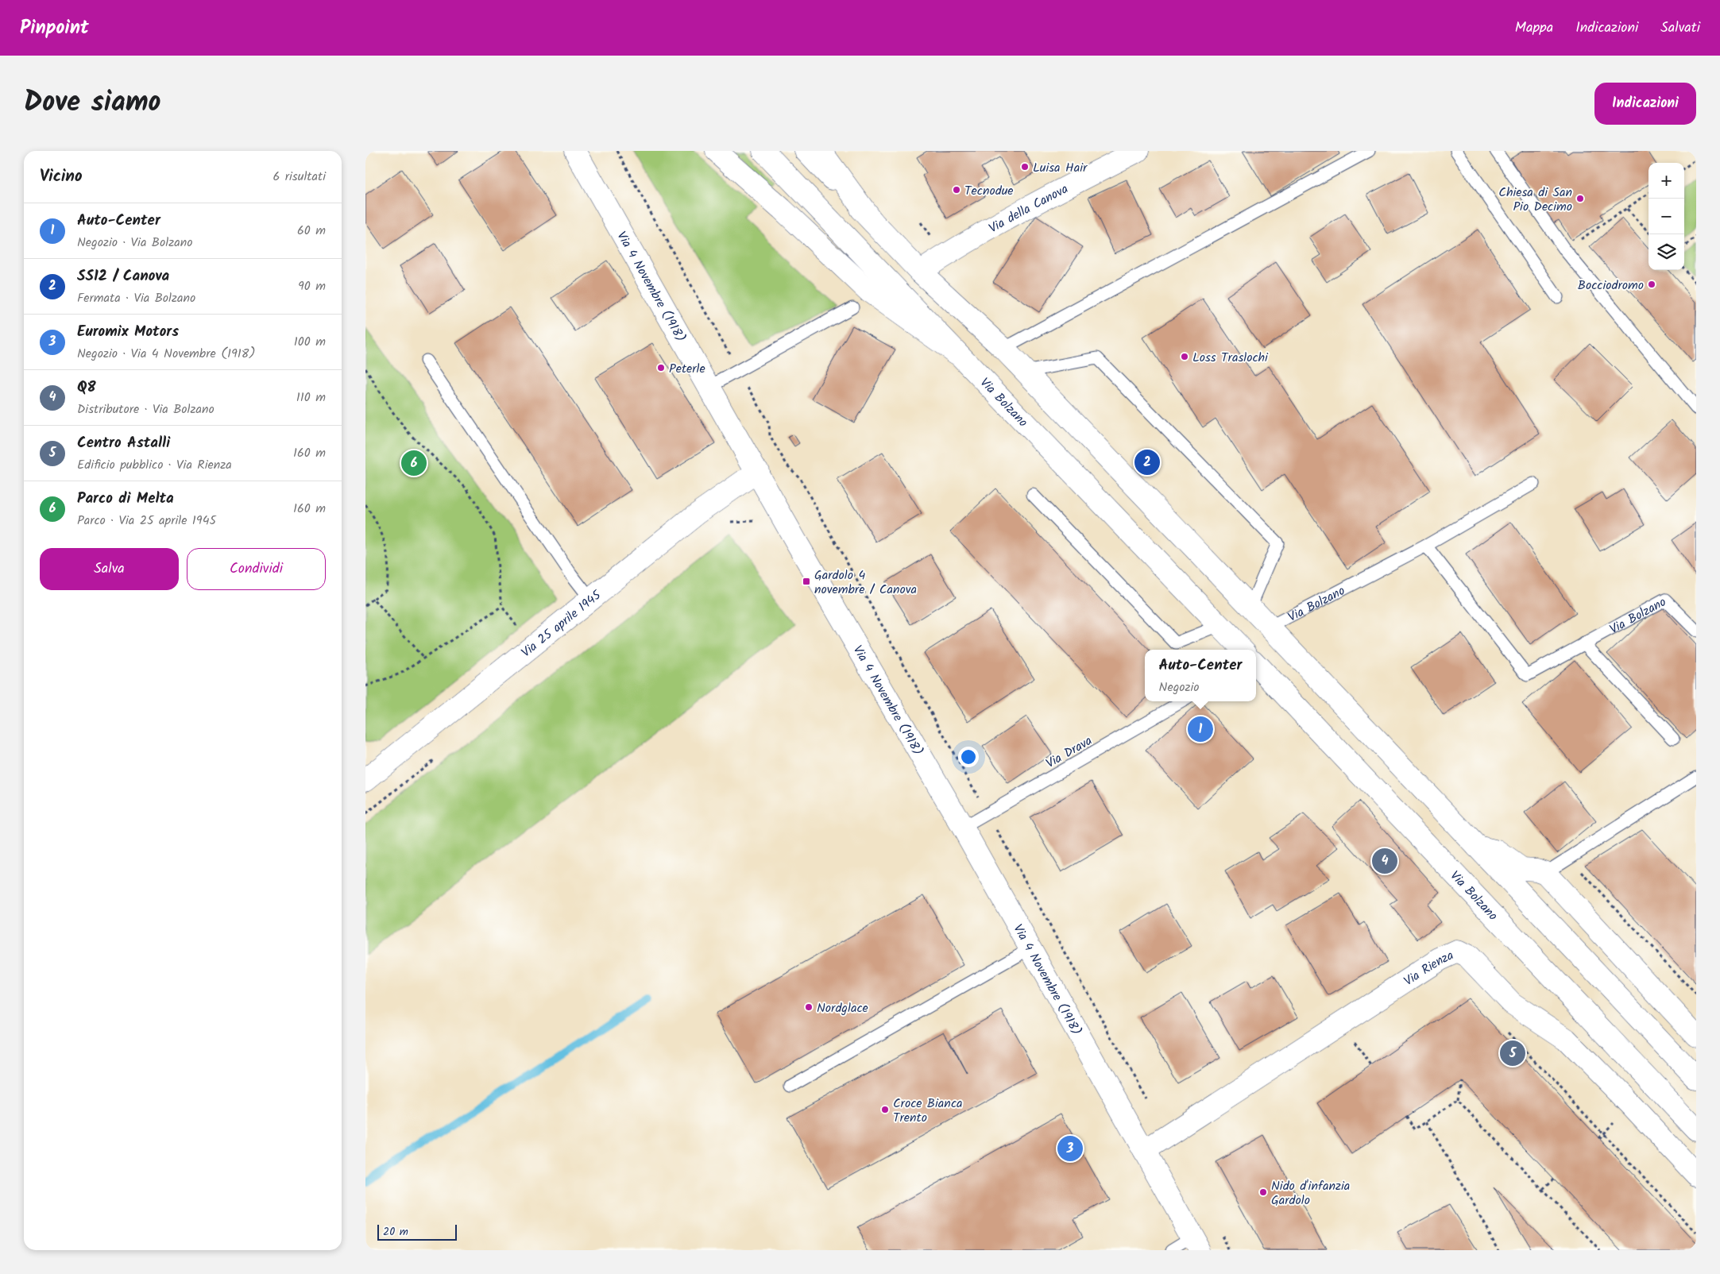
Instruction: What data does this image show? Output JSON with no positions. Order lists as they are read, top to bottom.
{
  "streets": {
    "main road": [
      "Via della Canova",
      "Via 4 Novembre (1918)",
      "Via Bolzano",
      "Via 25 aprile 1945",
      "Via Rienza"
    ],
    "lane": ["Via Drava"]
  },
  "crossings": [
    ["Via della Canova", "Via Bolzano"],
    ["Via 4 Novembre (1918)", "Via 25 aprile 1945"],
    ["Via 4 Novembre (1918)", "Via Drava"],
    ["Via 4 Novembre (1918)", "Via Rienza"]
  ],
  "places": {
    "other": [
      "Luisa Hair",
      "Tecnodue",
      "Chiesa di San Pio Decimo",
      "Bocciodromo",
      "Loss Traslochi",
      "Peterle",
      "Nordglace",
      "Croce Bianca Trento",
      "Nido d'infanzia Gardolo"
    ],
    "transit": ["Gardolo 4 novembre / Canova"]
  },
  "scale_bar": "20 m",
  "page": {
    "header": "Pinpoint",
    "nav": ["Mappa", "Indicazioni", "Salvati"],
    "title": "Dove siamo",
    "buttons": [
      "Indicazioni",
      ["Salva", "Condividi"]
    ],
    "heading": ["Vicino", "6 risultati"],
    "map_buttons": ["+", "−"],
    "list": [
      {
        "mark": "1",
        "name": "Auto-Center",
        "note": "Negozio · Via Bolzano",
        "value": "60 m"
      },
      {
        "mark": "2",
        "name": "SS12 / Canova",
        "note": "Fermata · Via Bolzano",
        "value": "90 m"
      },
      {
        "mark": "3",
        "name": "Euromix Motors",
        "note": "Negozio · Via 4 Novembre (1918)",
        "value": "100 m"
      },
      {
        "mark": "4",
        "name": "Q8",
        "note": "Distributore · Via Bolzano",
        "value": "110 m"
      },
      {
        "mark": "5",
        "name": "Centro Astalli",
        "note": "Edificio pubblico · Via Rienza",
        "value": "160 m"
      },
      {
        "mark": "6",
        "name": "Parco di Melta",
        "note": "Parco · Via 25 aprile 1945",
        "value": "160 m"
      }
    ],
    "pins": [
      "2",
      "6",
      "1",
      "4",
      "5",
      "3"
    ],
    "popup": ["Auto-Center", "Negozio"],
    "scale": "20 m"
  }
}
